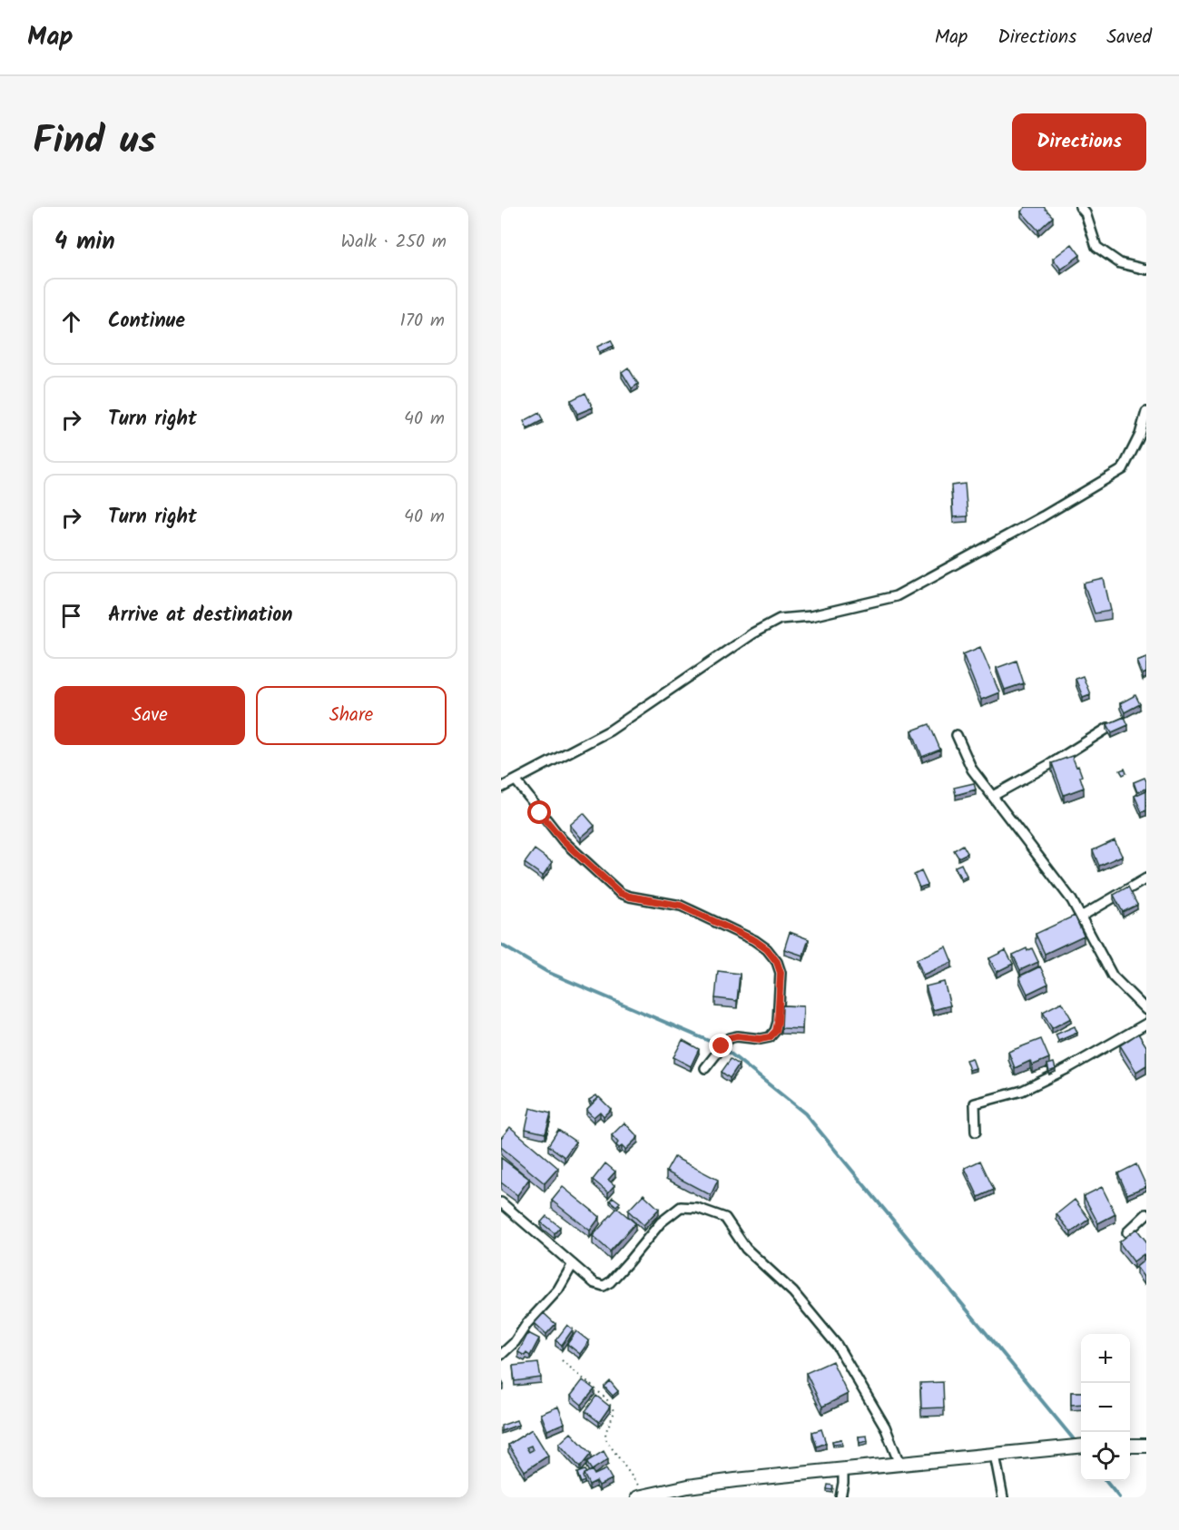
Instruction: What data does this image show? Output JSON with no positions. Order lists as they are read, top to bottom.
{
  "page": {
    "header": "Map",
    "nav": ["Map", "Directions", "Saved"],
    "title": "Find us",
    "buttons": [
      "Directions",
      ["Save", "Share"]
    ],
    "heading": ["4 min", "Walk · 250 m"],
    "list": [
      ["Continue", "170 m"],
      ["Turn right", "40 m"],
      ["Turn right", "40 m"],
      "Arrive at destination"
    ],
    "map_buttons": ["+", "−"]
  }
}
